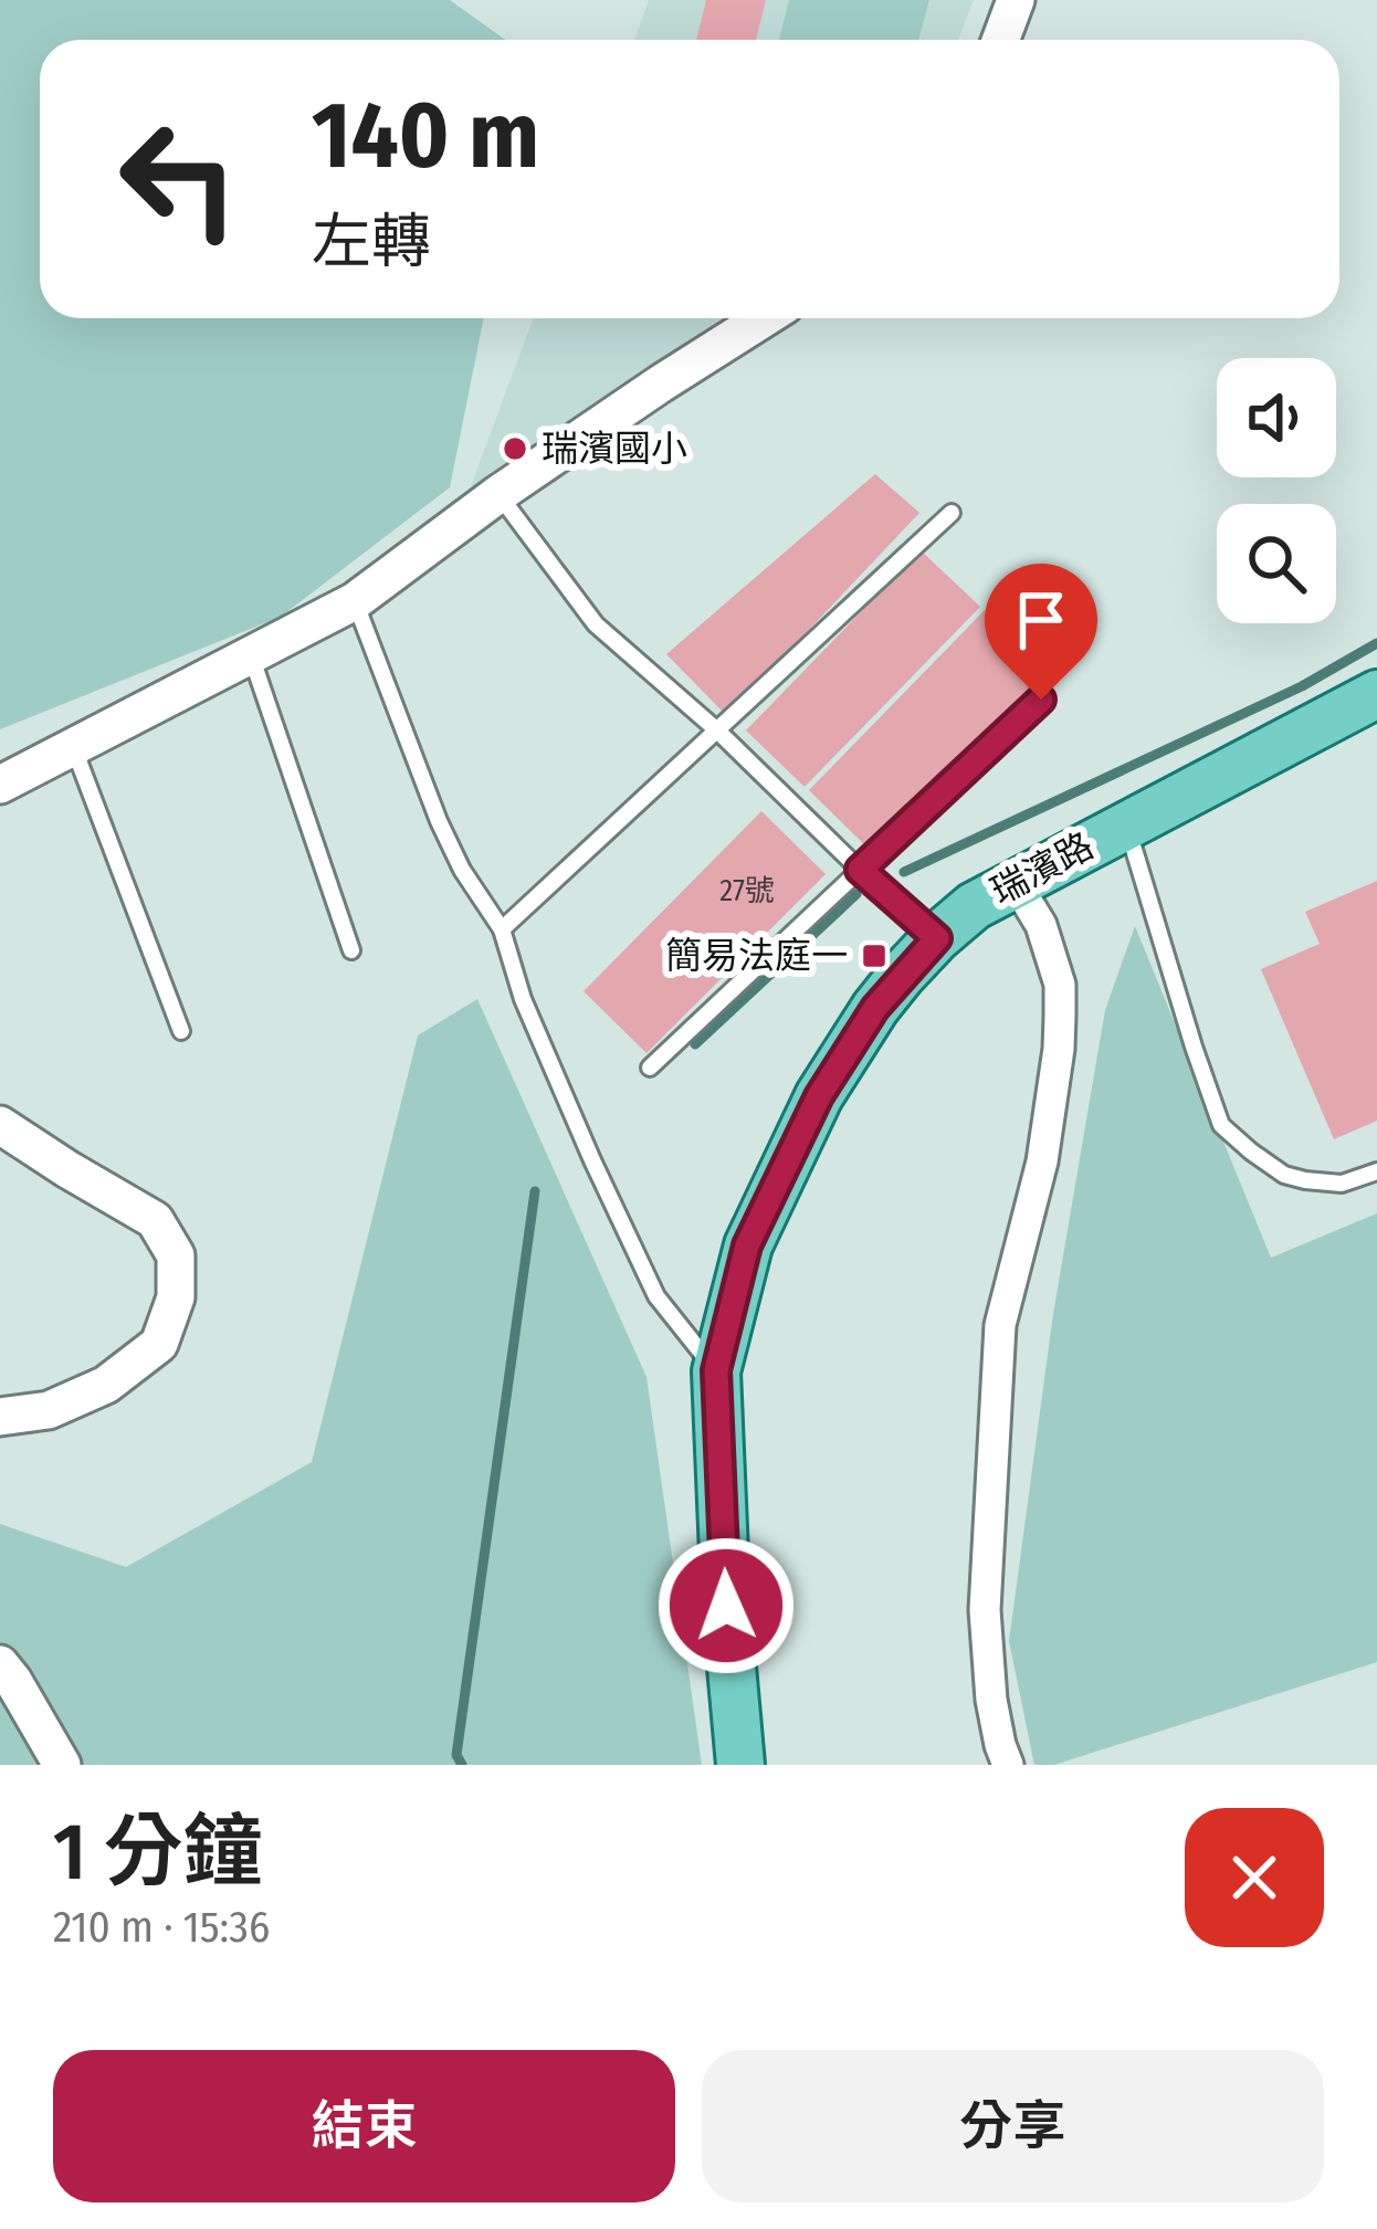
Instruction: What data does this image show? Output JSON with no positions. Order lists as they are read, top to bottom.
{
  "streets": {
    "main road": ["瑞濱路"]
  },
  "places": {
    "other": ["瑞濱國小"],
    "transit": ["簡易法庭一"]
  },
  "house_numbers": ["27號"],
  "page": {
    "turn": ["140 m", "左轉"],
    "heading": ["1 分鐘", "210 m · 15:36"],
    "buttons": ["結束", "分享"]
  }
}
